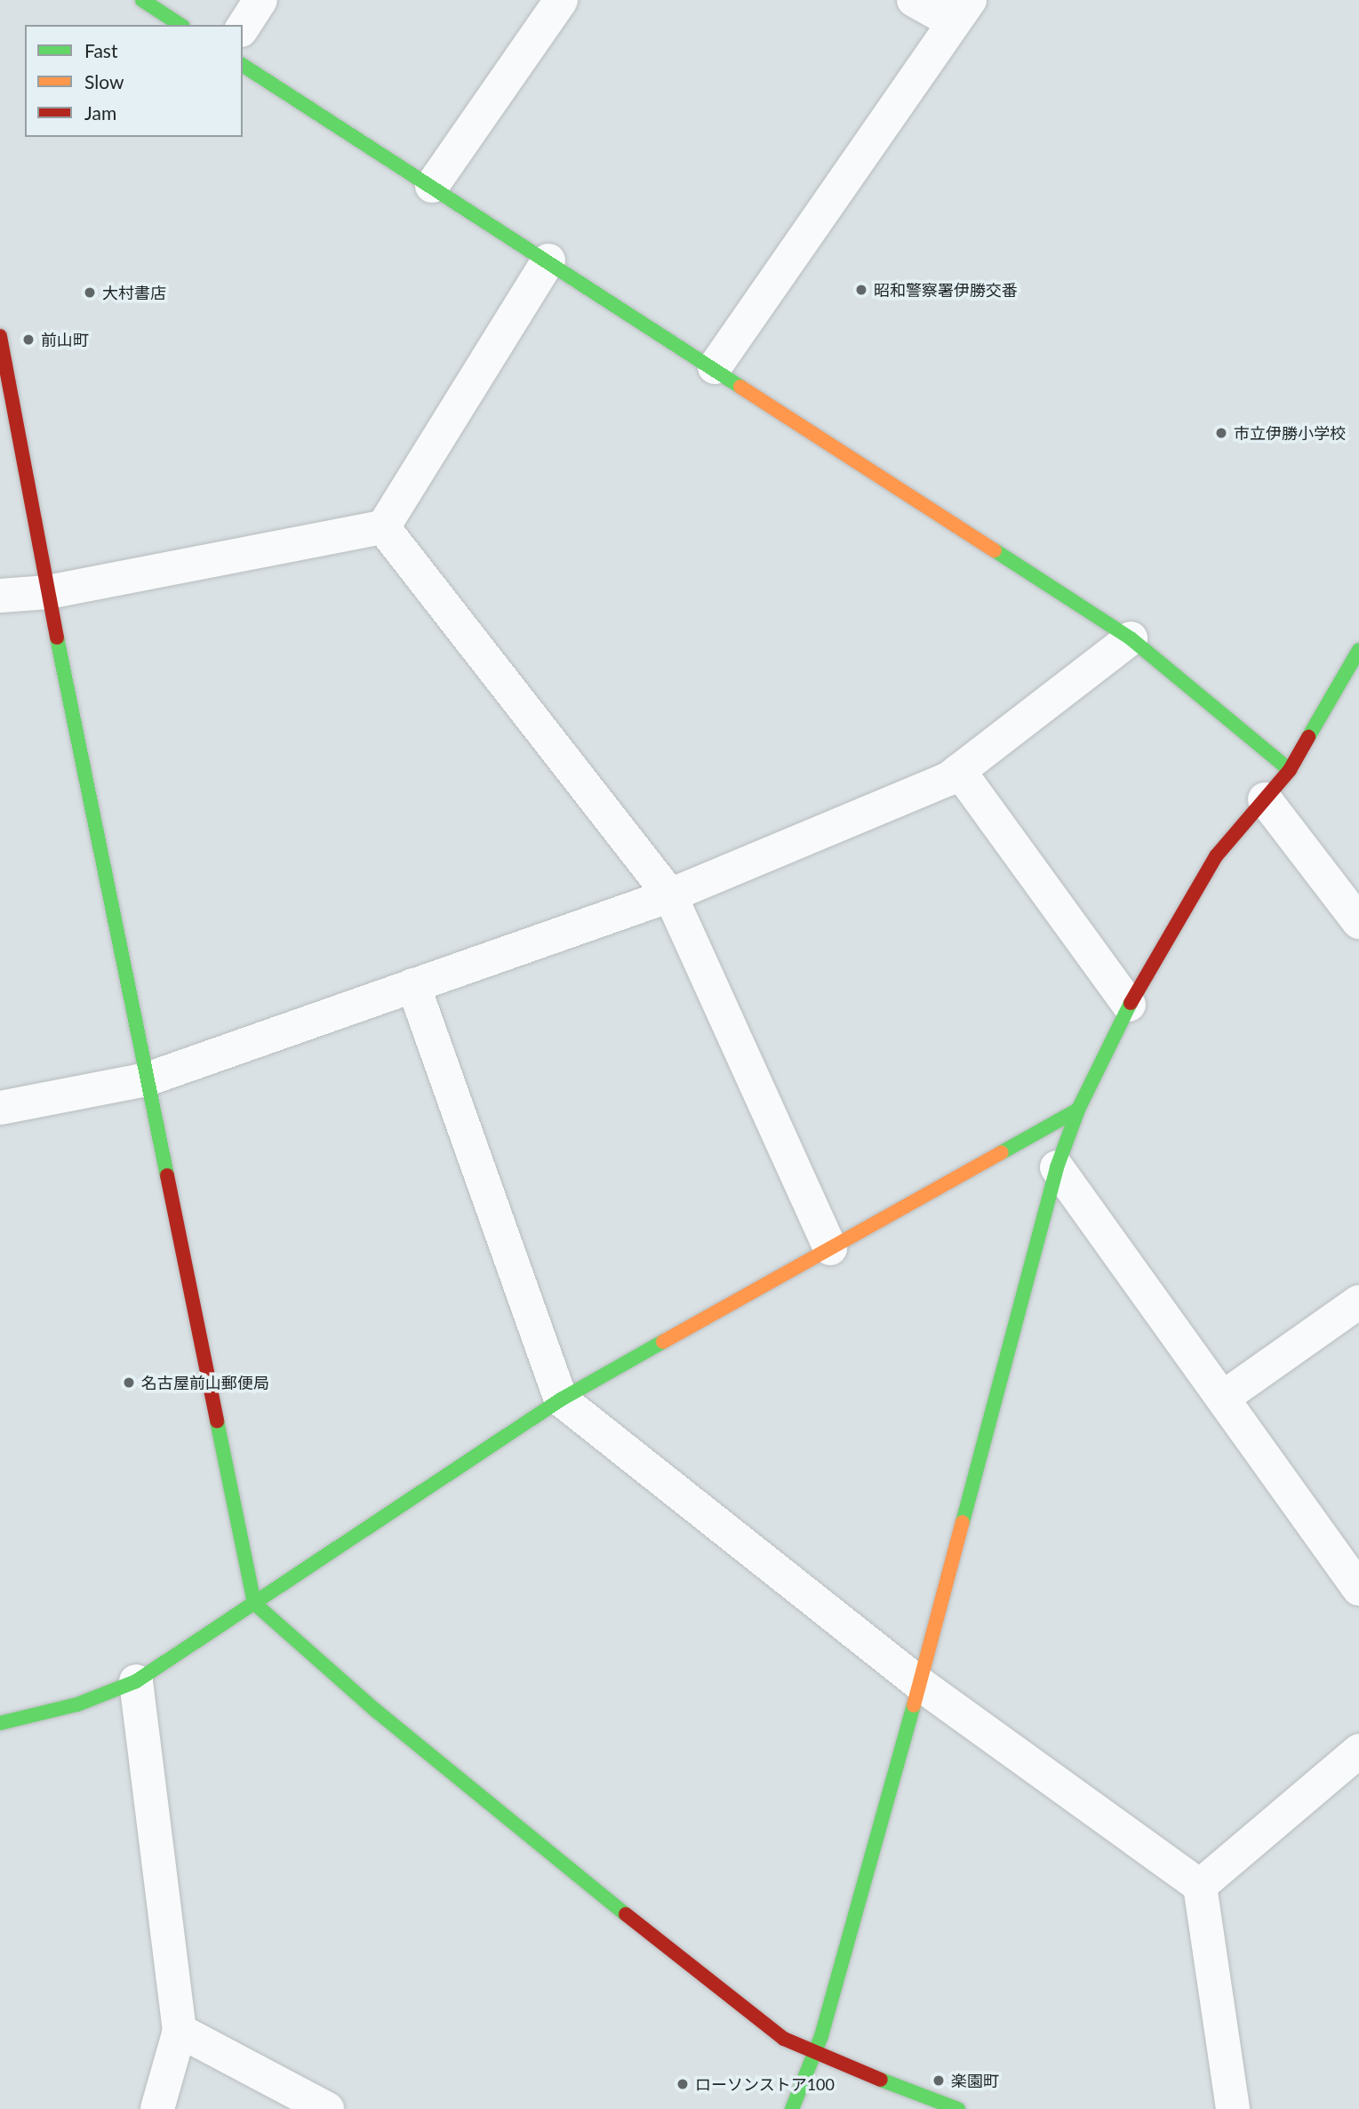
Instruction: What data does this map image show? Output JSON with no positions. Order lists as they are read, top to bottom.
{
  "places": [
    "昭和警察署伊勝交番",
    "大村書店",
    "前山町",
    "市立伊勝小学校",
    "名古屋前山郵便局",
    "楽園町",
    "ローソンストア100"
  ],
  "legend": ["Fast", "Slow", "Jam"]
}
